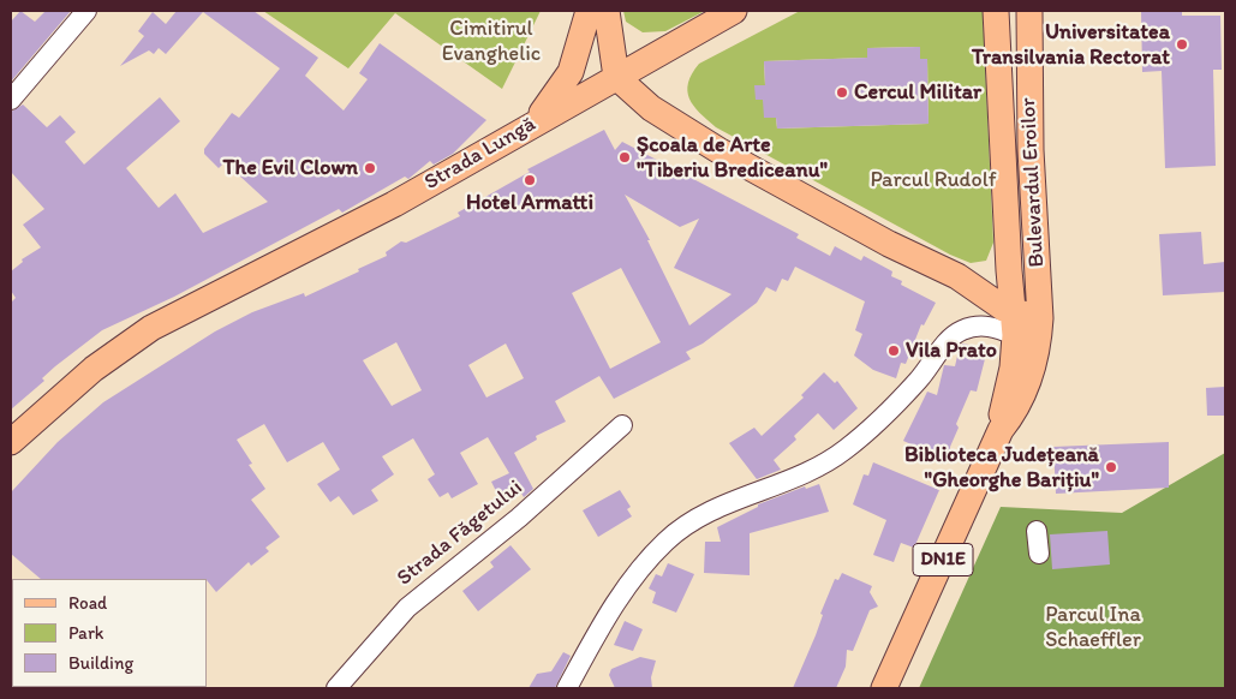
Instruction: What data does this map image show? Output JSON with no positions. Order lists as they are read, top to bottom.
{
  "streets": {
    "main road": ["Strada Lungă", "Bulevardul Eroilor", "DN1E"],
    "street": ["Strada Făgetului"]
  },
  "crossings": [
    ["Bulevardul Eroilor", "DN1E"]
  ],
  "parks": ["Cimitirul Evanghelic", "Parcul Rudolf", "Parcul Ina Schaeffler"],
  "places": [
    "Universitatea Transilvania Rectorat",
    "Cercul Militar",
    "Școala de Arte \"Tiberiu Brediceanu\"",
    "The Evil Clown",
    "Hotel Armatti",
    "Vila Prato",
    "Biblioteca Județeană \"Gheorghe Barițiu\""
  ],
  "legend": ["Road", "Park", "Building"]
}
